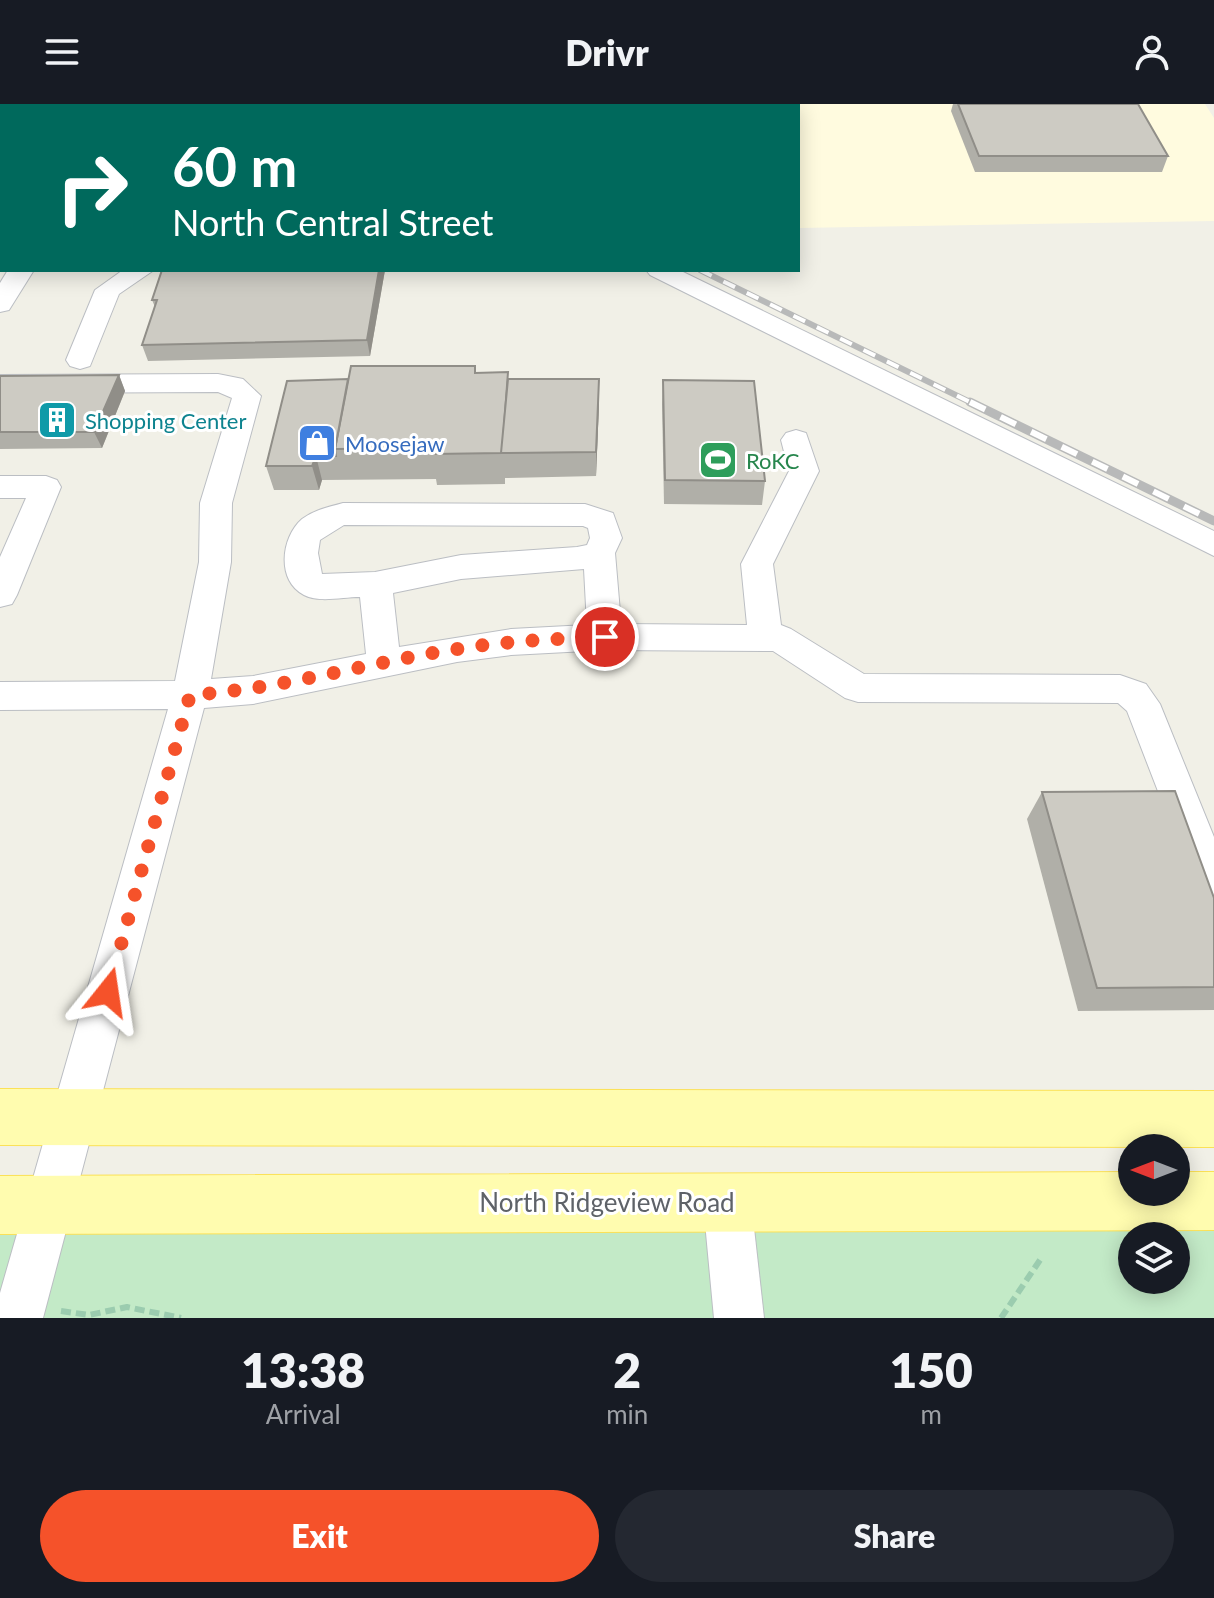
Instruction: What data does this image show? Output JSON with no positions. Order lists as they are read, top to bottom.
{
  "streets": {
    "main road": ["North Ridgeview Road"]
  },
  "places": {
    "building": ["Shopping Center"],
    "shop": ["Moosejaw"],
    "sports": ["RoKC"]
  },
  "north": "left",
  "page": {
    "header": "Drivr",
    "turn": ["60 m", "North Central Street"],
    "eta": [
      "13:38",
      "Arrival",
      "2",
      "min",
      "150",
      "m"
    ],
    "buttons": ["Exit", "Share"]
  }
}
